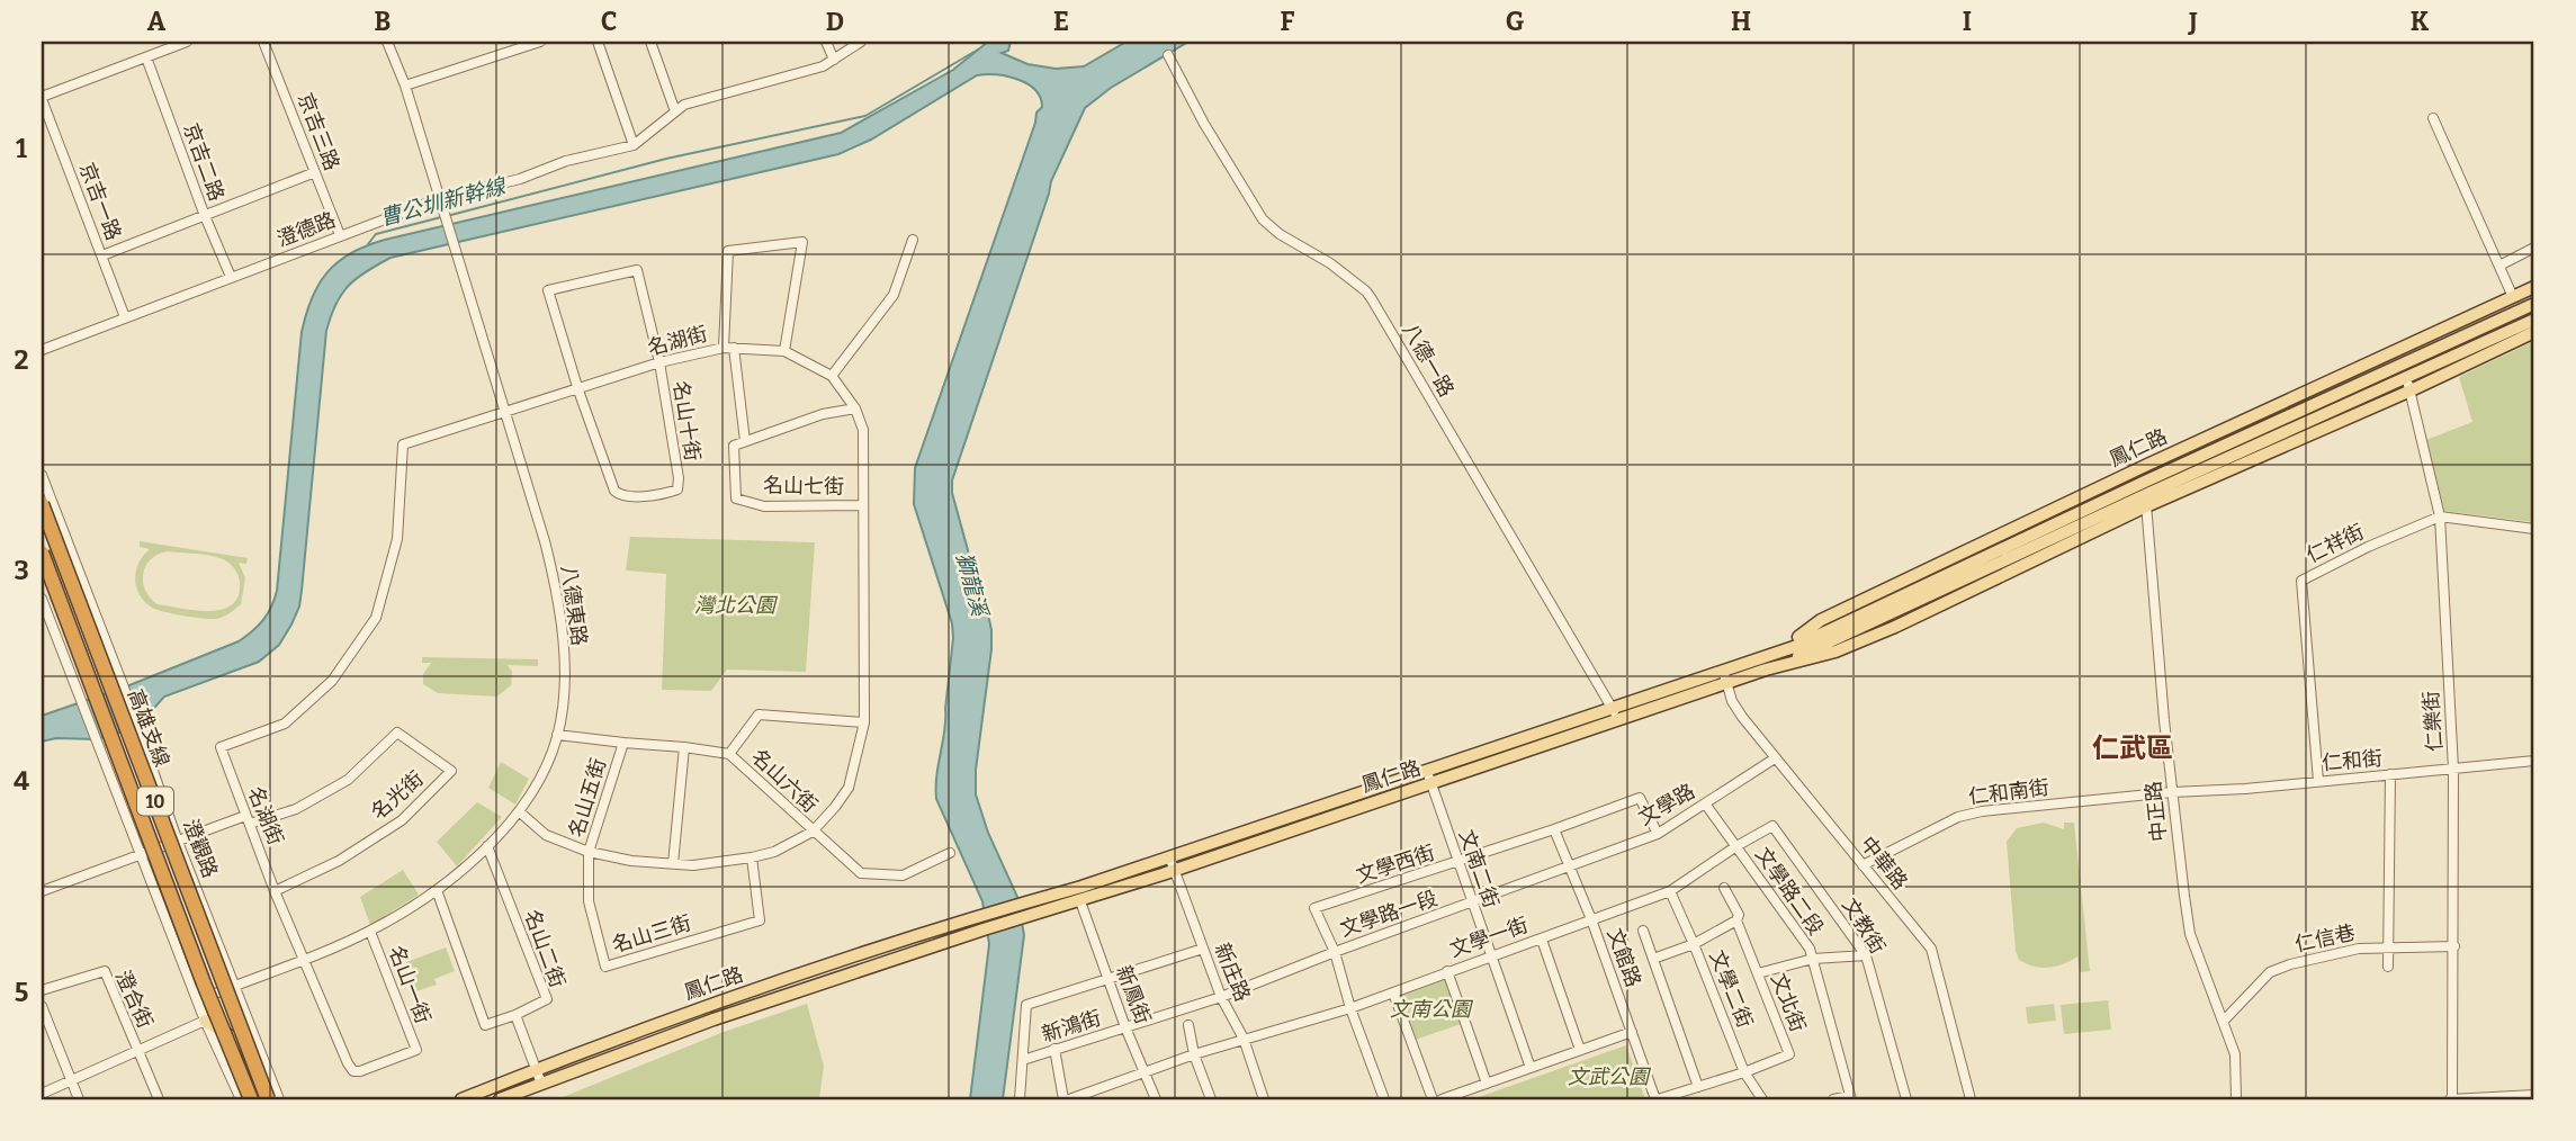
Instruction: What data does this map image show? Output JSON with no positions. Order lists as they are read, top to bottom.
{
  "streets": {
    "highway": ["高雄支線", "10"],
    "main road": ["鳳仁路"],
    "street": [
      "京吉三路",
      "京吉二路",
      "京吉一路",
      "澄德路",
      "名湖街",
      "八德一路",
      "名山十街",
      "名山七街",
      "仁祥街",
      "八德東路",
      "仁樂街",
      "仁和街",
      "名山六街",
      "仁和南街",
      "名光街",
      "名山五街",
      "文學路",
      "中正路",
      "澄觀路",
      "中華路",
      "文學西街",
      "文南二街",
      "文學路二段",
      "文學路一段",
      "文教街",
      "名山三街",
      "文學一街",
      "仁信巷",
      "名山二街",
      "文館路",
      "新庄路",
      "名山一街",
      "文學二街",
      "新鳳街",
      "澄合街",
      "文北街",
      "新鴻街"
    ]
  },
  "crossings": [
    ["京吉三路", "澄德路"],
    ["京吉二路", "澄德路"],
    ["京吉一路", "澄德路"],
    ["澄德路", "八德東路"],
    ["名湖街", "名山十街"],
    ["名湖街", "名山七街"],
    ["名湖街", "八德東路"],
    ["名湖街", "名山六街"],
    ["名湖街", "名光街"],
    ["名湖街", "名山五街"],
    ["名湖街", "名山三街"],
    ["名湖街", "名山一街"],
    ["八德一路", "鳳仁路"],
    ["鳳仁路", "仁樂街"],
    ["鳳仁路", "中正路"],
    ["鳳仁路", "中華路"],
    ["鳳仁路", "文南二街"],
    ["鳳仁路", "新庄路"],
    ["鳳仁路", "新鳳街"],
    ["仁祥街", "仁樂街"],
    ["仁祥街", "仁和街"],
    ["八德東路", "澄觀路"],
    ["八德東路", "名山二街"],
    ["八德東路", "名山一街"],
    ["仁樂街", "仁和街"],
    ["仁樂街", "仁信巷"],
    ["仁和街", "仁和南街"],
    ["仁和街", "中正路"],
    ["名山六街", "名山五街"],
    ["仁和南街", "中正路"],
    ["仁和南街", "中華路"],
    ["名山五街", "名山三街"],
    ["文學路", "中華路"],
    ["文學路", "文學西街"],
    ["文學路", "文學路二段"],
    ["文學路", "文學路一段"],
    ["文學路", "文館路"],
    ["中正路", "仁信巷"],
    ["文學西街", "文南二街"],
    ["文學西街", "文學路一段"],
    ["文學西街", "文學一街"],
    ["文學西街", "文館路"],
    ["文南二街", "文學路一段"],
    ["文南二街", "文學一街"],
    ["文學路二段", "文教街"],
    ["文學路二段", "文學一街"],
    ["文學路一段", "文館路"],
    ["文學路一段", "新庄路"],
    ["文學路一段", "新鴻街"],
    ["文教街", "文學一街"],
    ["文學一街", "文館路"],
    ["文學一街", "新庄路"],
    ["文學一街", "文學二街"],
    ["文學一街", "新鳳街"],
    ["文館路", "文北街"],
    ["新庄路", "新鴻街"],
    ["文學二街", "文北街"],
    ["新鳳街", "新鴻街"]
  ],
  "districts": ["仁武區"],
  "water": ["曹公圳新幹線", "獅龍溪"],
  "parks": ["灣北公園", "文南公園", "文武公園"],
  "grid": {
    "columns": [
      "A",
      "B",
      "C",
      "D",
      "E",
      "F",
      "G",
      "H",
      "I",
      "J",
      "K"
    ],
    "rows": [
      "1",
      "2",
      "3",
      "4",
      "5"
    ]
  }
}
